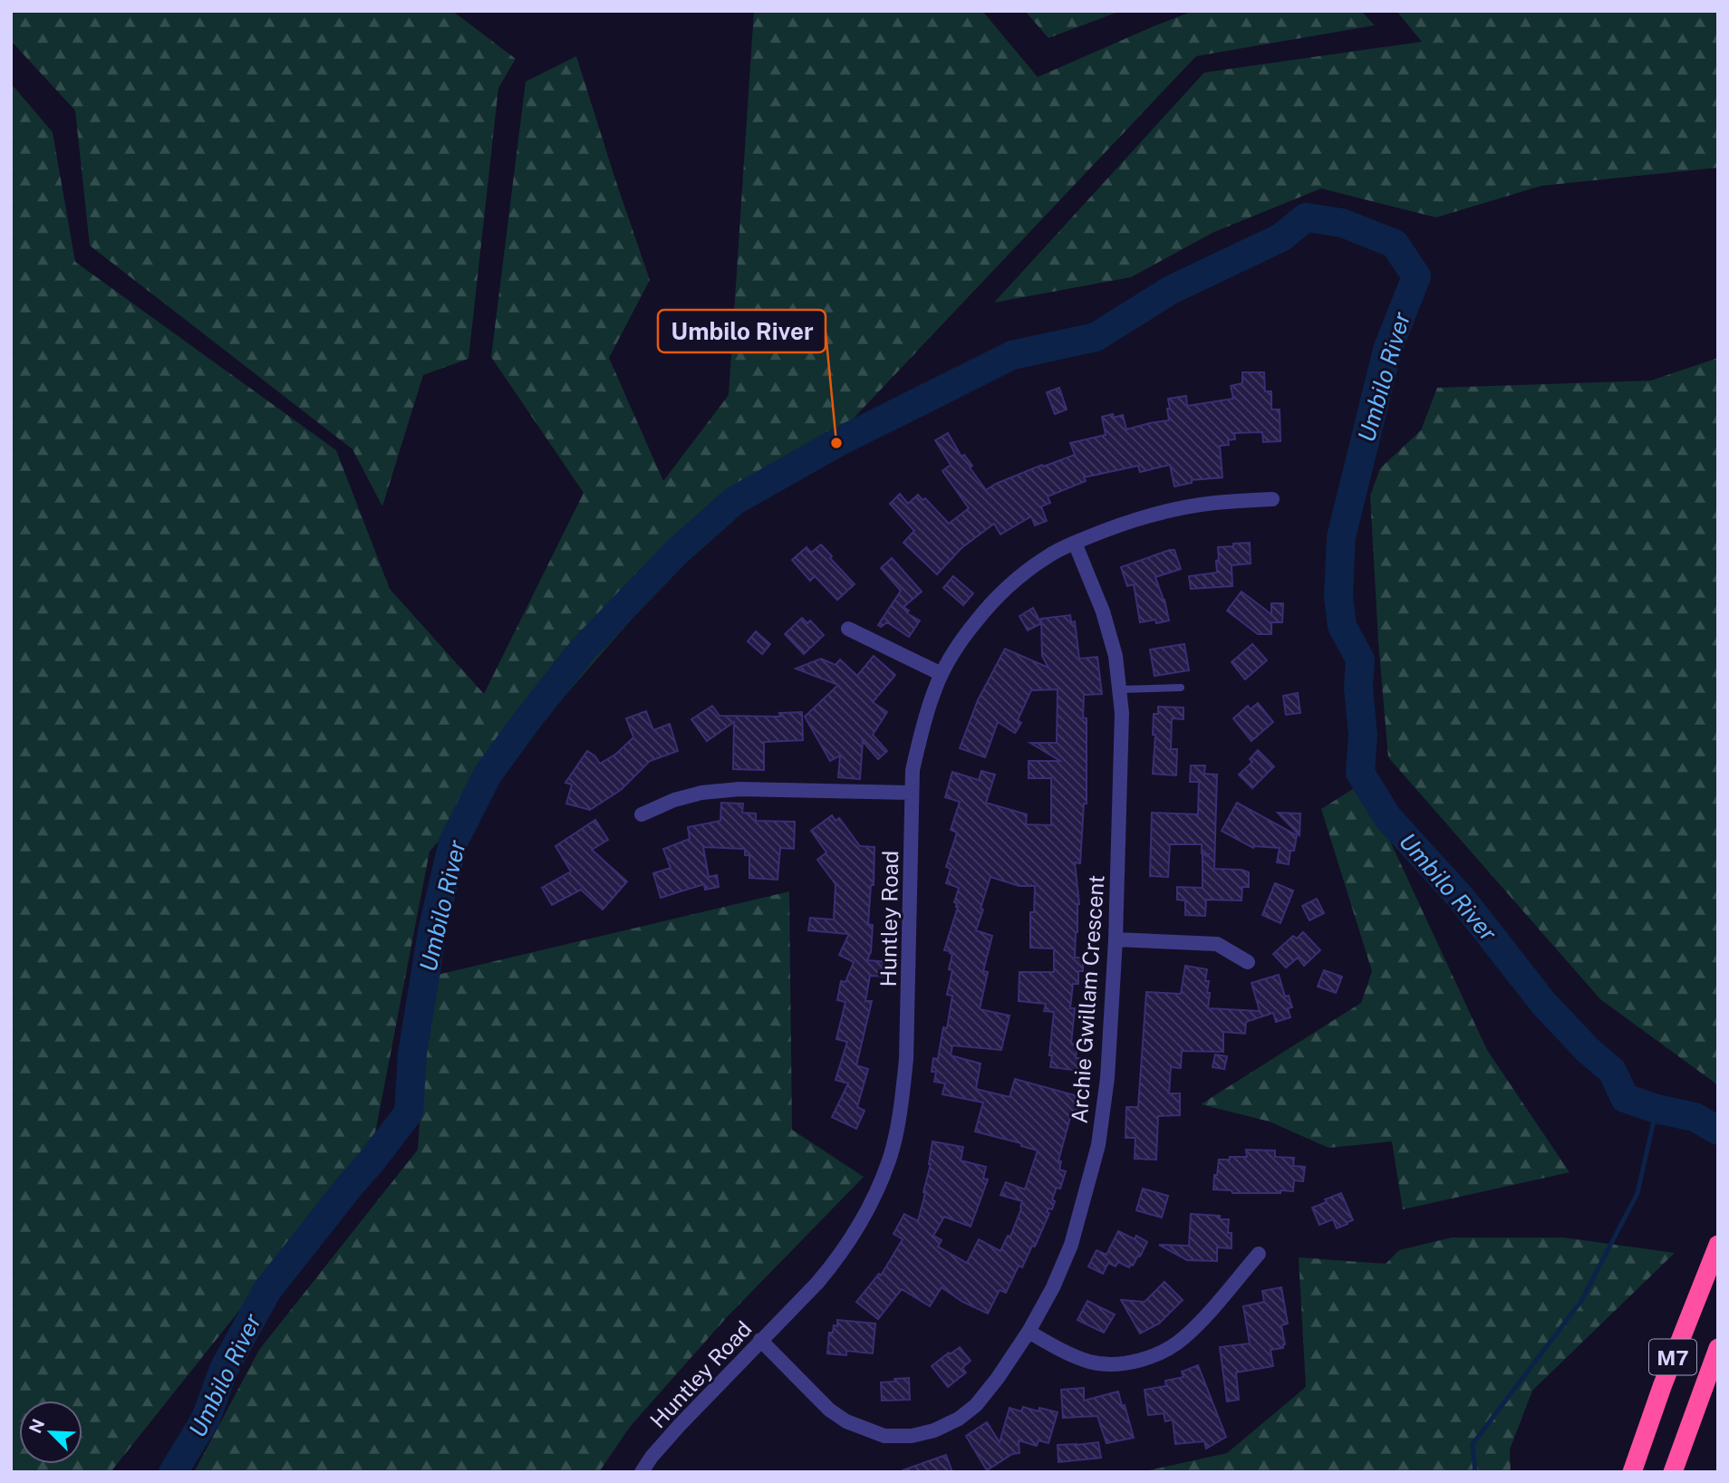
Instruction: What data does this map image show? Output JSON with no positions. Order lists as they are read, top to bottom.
{
  "streets": {
    "highway": ["M7"],
    "street": ["Huntley Road", "Archie Gwillam Crescent"]
  },
  "crossings": [
    ["Huntley Road", "Archie Gwillam Crescent"]
  ],
  "water": ["Umbilo River"],
  "places": ["Umbilo River"],
  "north": "top left"
}
